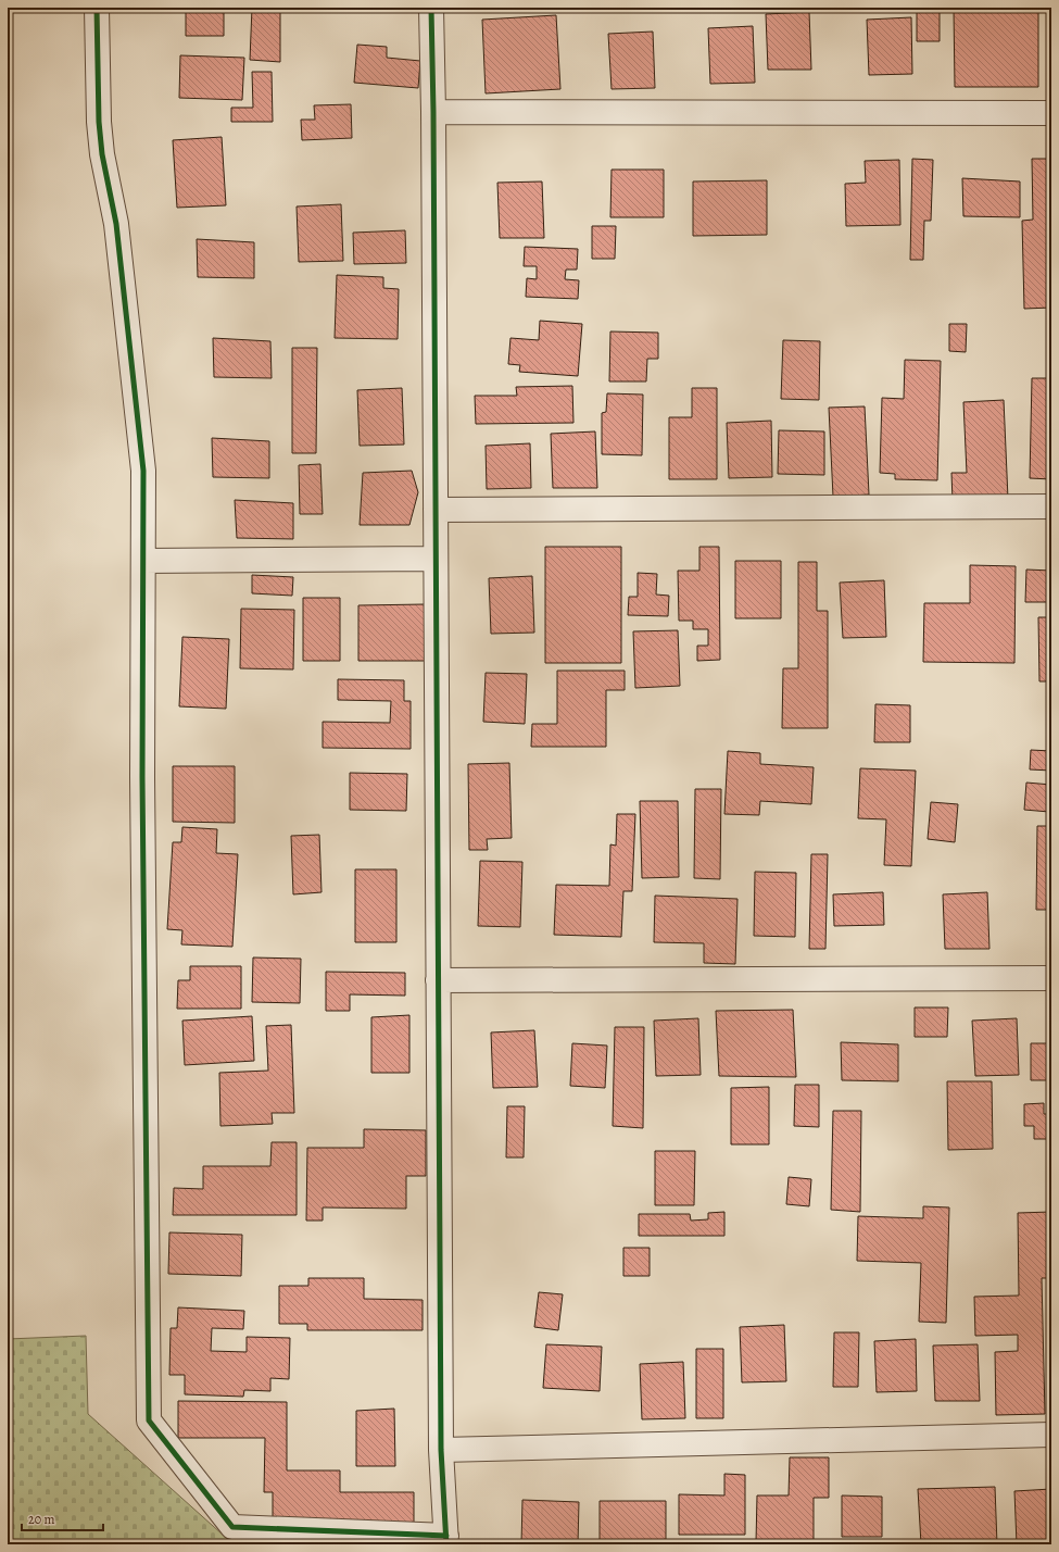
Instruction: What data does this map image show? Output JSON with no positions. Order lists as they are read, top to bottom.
{
  "scale_bar": "20 m"
}
